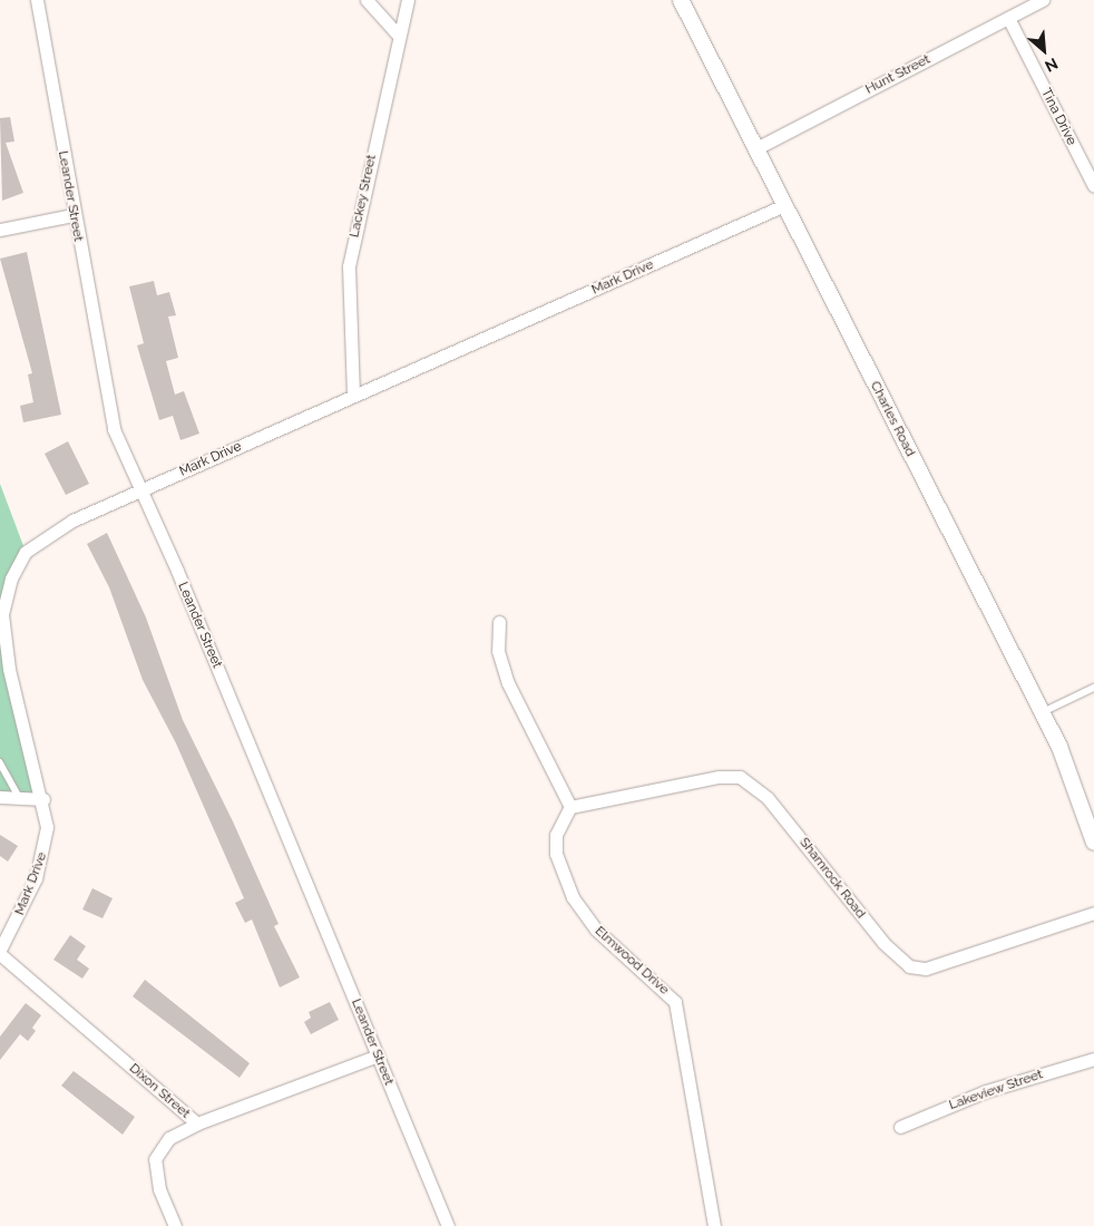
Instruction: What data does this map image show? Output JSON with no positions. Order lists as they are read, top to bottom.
{
  "streets": {
    "street": [
      "Hunt Street",
      "Tina Drive",
      "Leander Street",
      "Lackey Street",
      "Mark Drive",
      "Charles Road",
      "Shamrock Road",
      "Elmwood Drive",
      "Lakeview Street",
      "Dixon Street"
    ]
  },
  "crossings": [
    ["Hunt Street", "Tina Drive"],
    ["Hunt Street", "Charles Road"],
    ["Leander Street", "Mark Drive"],
    ["Leander Street", "Dixon Street"],
    ["Lackey Street", "Mark Drive"],
    ["Mark Drive", "Charles Road"],
    ["Mark Drive", "Dixon Street"],
    ["Shamrock Road", "Elmwood Drive"]
  ],
  "north": "bottom right"
}
